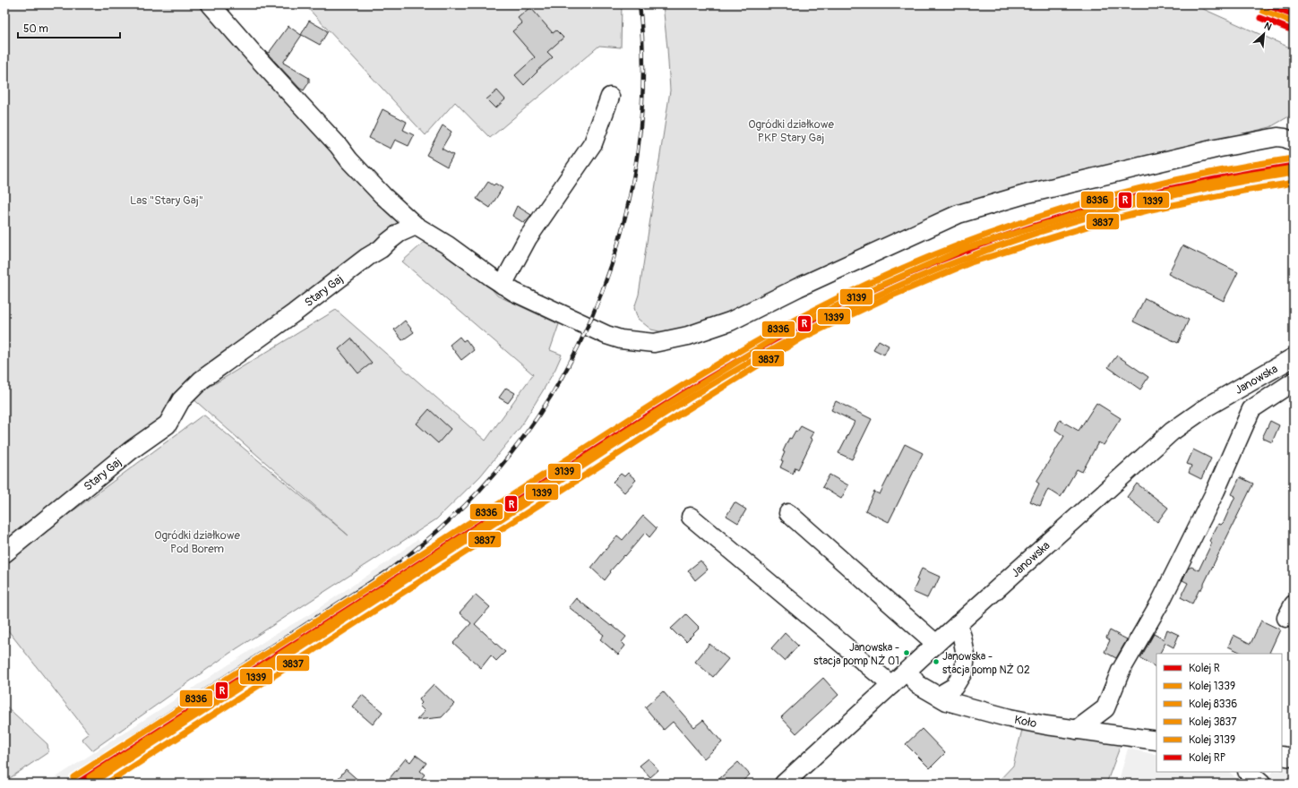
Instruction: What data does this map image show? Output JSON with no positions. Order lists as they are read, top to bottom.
{
  "streets": {
    "street": ["Stary Gaj", "Janowska", "Koło"]
  },
  "crossings": [
    ["Janowska", "Koło"]
  ],
  "parks": ["Ogródki działkowe PKP Stary Gaj", "Las \"Stary Gaj\"", "Ogródki działkowe Pod Borem"],
  "places": ["Janowska - stacja pomp NŻ 01", "Janowska - stacja pomp NŻ 02"],
  "lines": [
    "rail line R",
    "rail line 1339",
    "rail line RP",
    "rail line 8336",
    "rail line 3139",
    "rail line 3837"
  ],
  "legend": [
    "Kolej R",
    "Kolej 1339",
    "Kolej 8336",
    "Kolej 3837",
    "Kolej 3139",
    "Kolej RP"
  ],
  "scale_bar": "50 m",
  "north": "top right"
}
